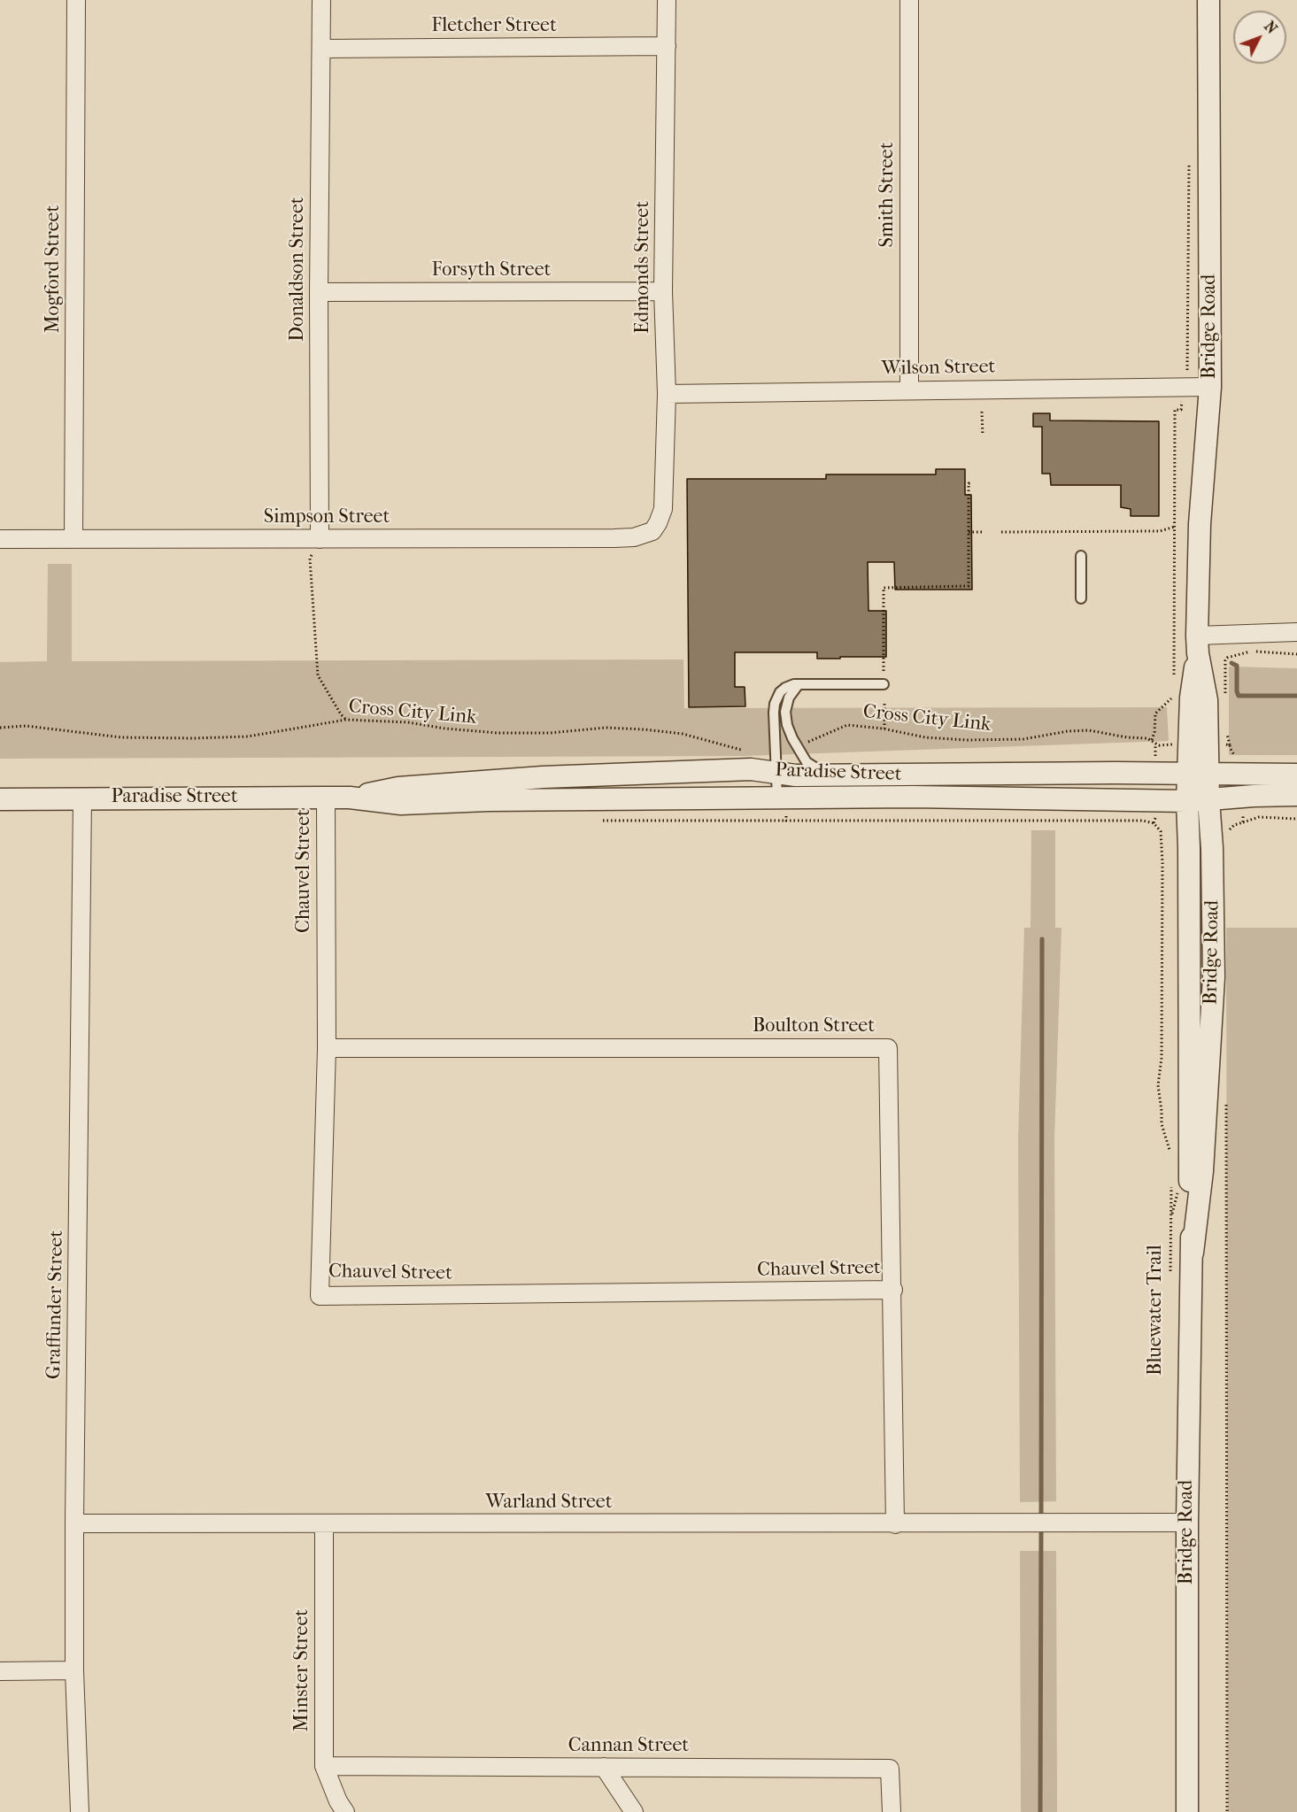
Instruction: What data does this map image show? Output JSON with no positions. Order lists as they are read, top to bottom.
{
  "streets": {
    "street": [
      "Fletcher Street",
      "Smith Street",
      "Edmonds Street",
      "Mogford Street",
      "Donaldson Street",
      "Forsyth Street",
      "Bridge Road",
      "Wilson Street",
      "Simpson Street",
      "Paradise Street",
      "Chauvel Street",
      "Boulton Street",
      "Graffunder Street",
      "Warland Street",
      "Minster Street",
      "Cannan Street"
    ],
    "path": ["Cross City Link", "Bluewater Trail"]
  },
  "crossings": [
    ["Fletcher Street", "Edmonds Street"],
    ["Fletcher Street", "Donaldson Street"],
    ["Smith Street", "Wilson Street"],
    ["Edmonds Street", "Forsyth Street"],
    ["Edmonds Street", "Wilson Street"],
    ["Edmonds Street", "Simpson Street"],
    ["Mogford Street", "Simpson Street"],
    ["Donaldson Street", "Forsyth Street"],
    ["Donaldson Street", "Simpson Street"],
    ["Bridge Road", "Wilson Street"],
    ["Bridge Road", "Paradise Street"],
    ["Bridge Road", "Warland Street"],
    ["Paradise Street", "Chauvel Street"],
    ["Paradise Street", "Graffunder Street"],
    ["Chauvel Street", "Boulton Street"],
    ["Boulton Street", "Warland Street"],
    ["Graffunder Street", "Warland Street"],
    ["Warland Street", "Minster Street"],
    ["Minster Street", "Cannan Street"]
  ],
  "north": "top right"
}
